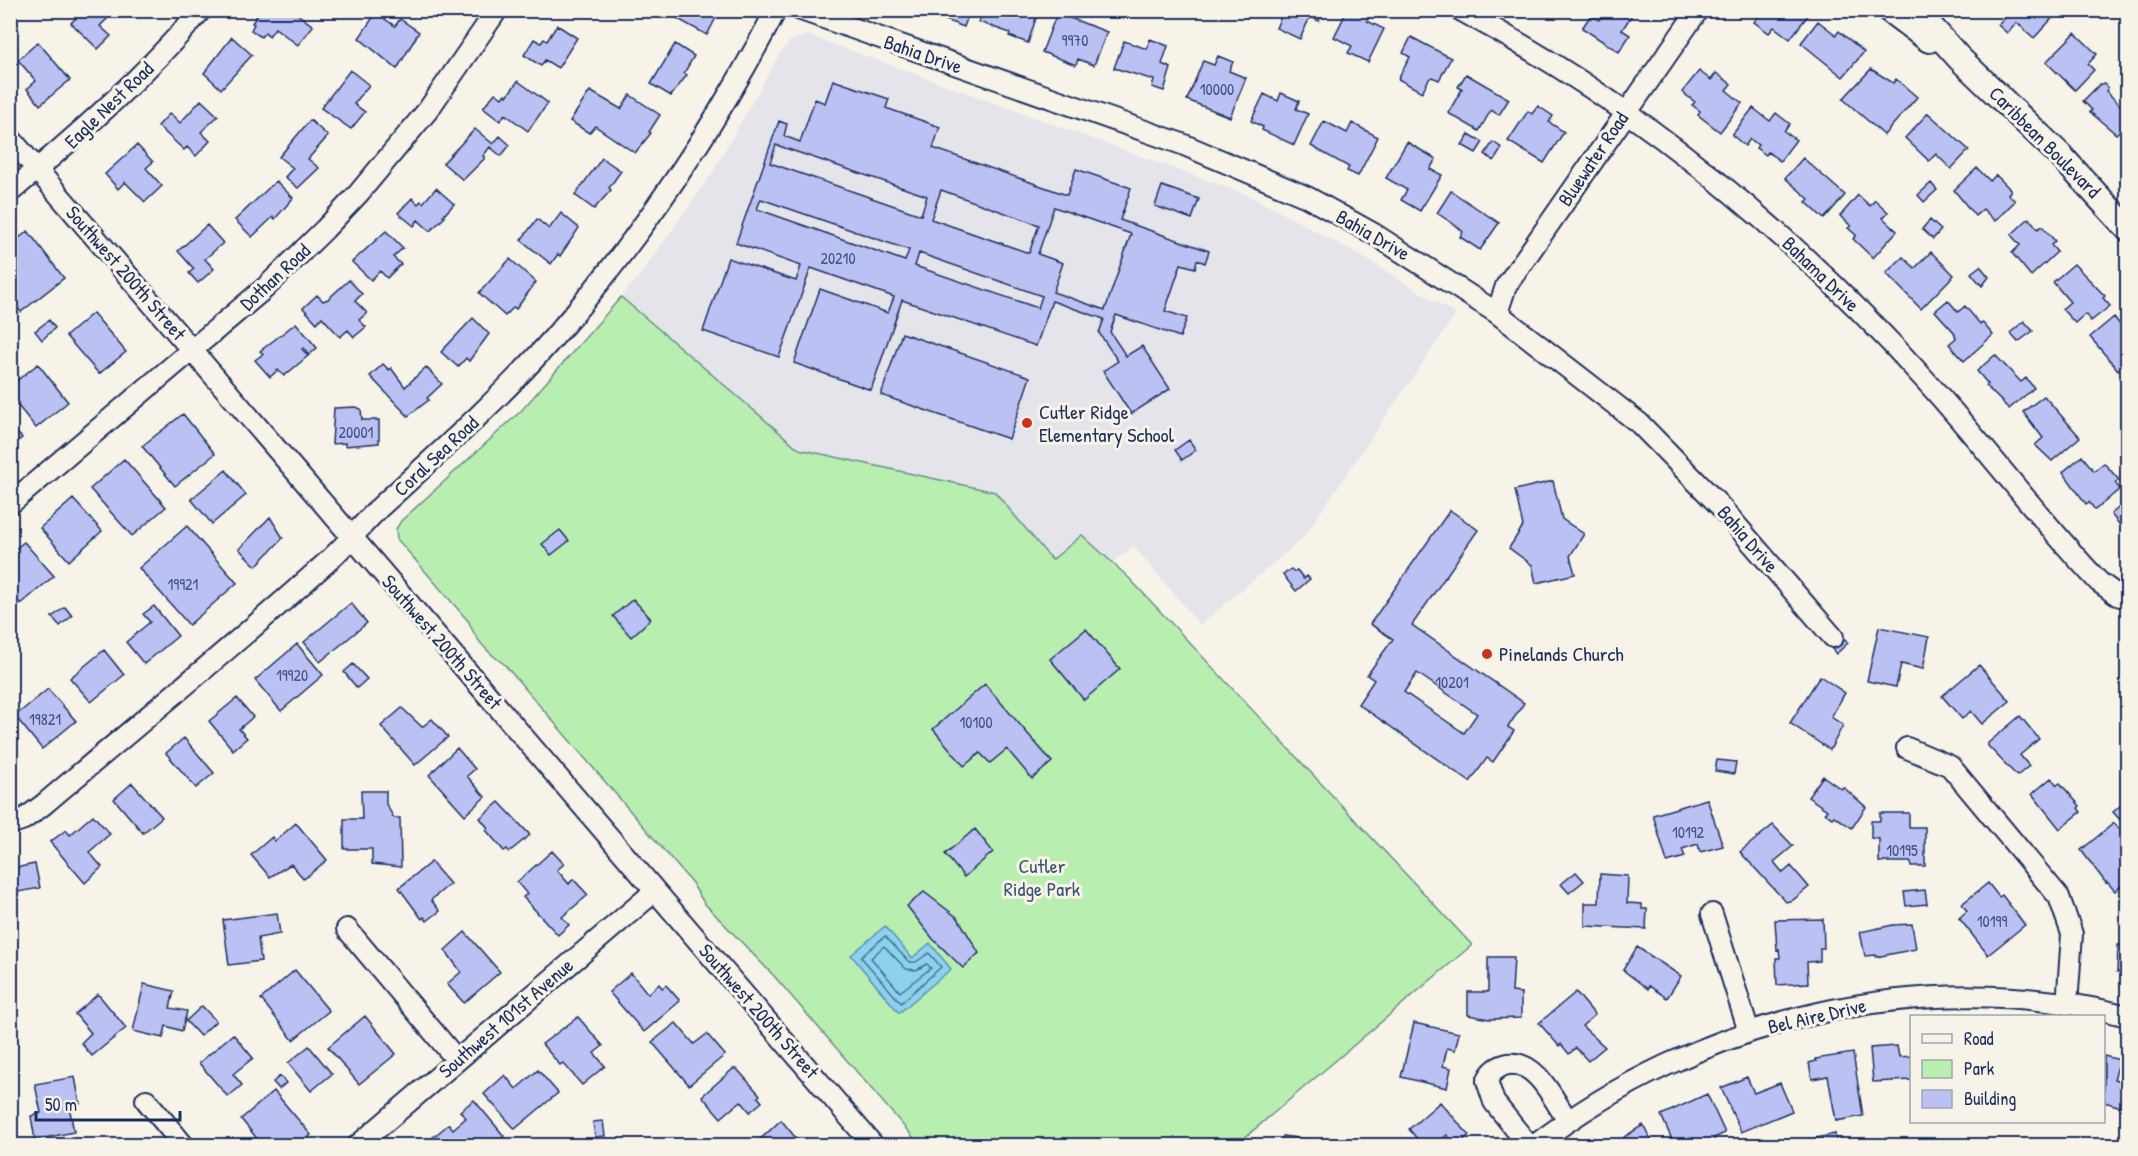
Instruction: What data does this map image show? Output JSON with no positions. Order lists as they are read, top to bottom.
{
  "streets": {
    "street": [
      "Bahia Drive",
      "Eagle Nest Road",
      "Caribbean Boulevard",
      "Bluewater Road",
      "Southwest 200th Street",
      "Bahama Drive",
      "Dothan Road",
      "Coral Sea Road",
      "Bel Aire Drive",
      "Southwest 101st Avenue"
    ]
  },
  "crossings": [
    ["Bahia Drive", "Bluewater Road"],
    ["Eagle Nest Road", "Southwest 200th Street"],
    ["Bluewater Road", "Bahama Drive"],
    ["Southwest 200th Street", "Dothan Road"],
    ["Southwest 200th Street", "Coral Sea Road"],
    ["Southwest 200th Street", "Southwest 101st Avenue"]
  ],
  "parks": ["Cutler Ridge Park"],
  "places": ["Cutler Ridge Elementary School", "Pinelands Church"],
  "house_numbers": [
    "9970",
    "10000",
    "20210",
    "20001",
    "19921",
    "19920",
    "10201",
    "19821",
    "10100",
    "10192",
    "10195",
    "10199"
  ],
  "legend": ["Road", "Park", "Building"],
  "scale_bar": "50 m"
}
